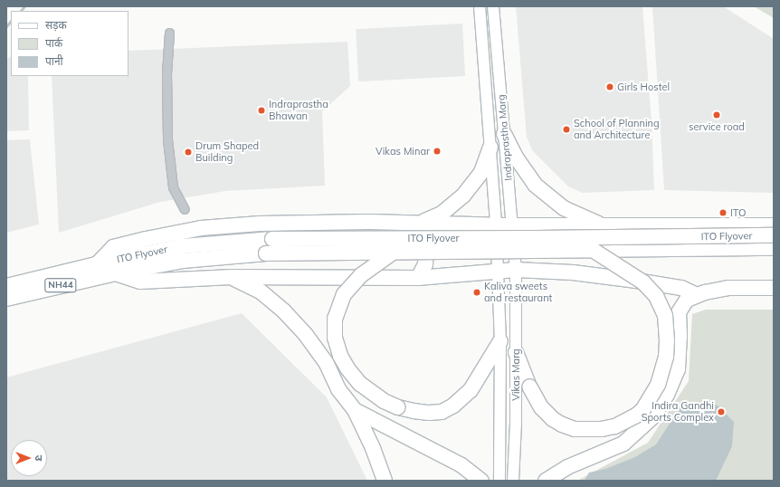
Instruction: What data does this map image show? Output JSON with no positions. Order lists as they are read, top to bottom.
{
  "streets": {
    "highway": ["ITO Flyover", "NH44"],
    "main road": ["Indraprastha Marg", "Vikas Marg"]
  },
  "crossings": [
    ["Indraprastha Marg", "Vikas Marg"],
    ["ITO Flyover", "NH44"]
  ],
  "places": [
    "Girls Hostel",
    "Indraprastha Bhawan",
    "service road",
    "School of Planning and Architecture",
    "Vikas Minar",
    "Drum Shaped Building",
    "ITO",
    "Kaliva sweets and restaurant",
    "Indira Gandhi Sports Complex"
  ],
  "legend": ["सड़क", "पार्क", "पानी"],
  "north": "right"
}
